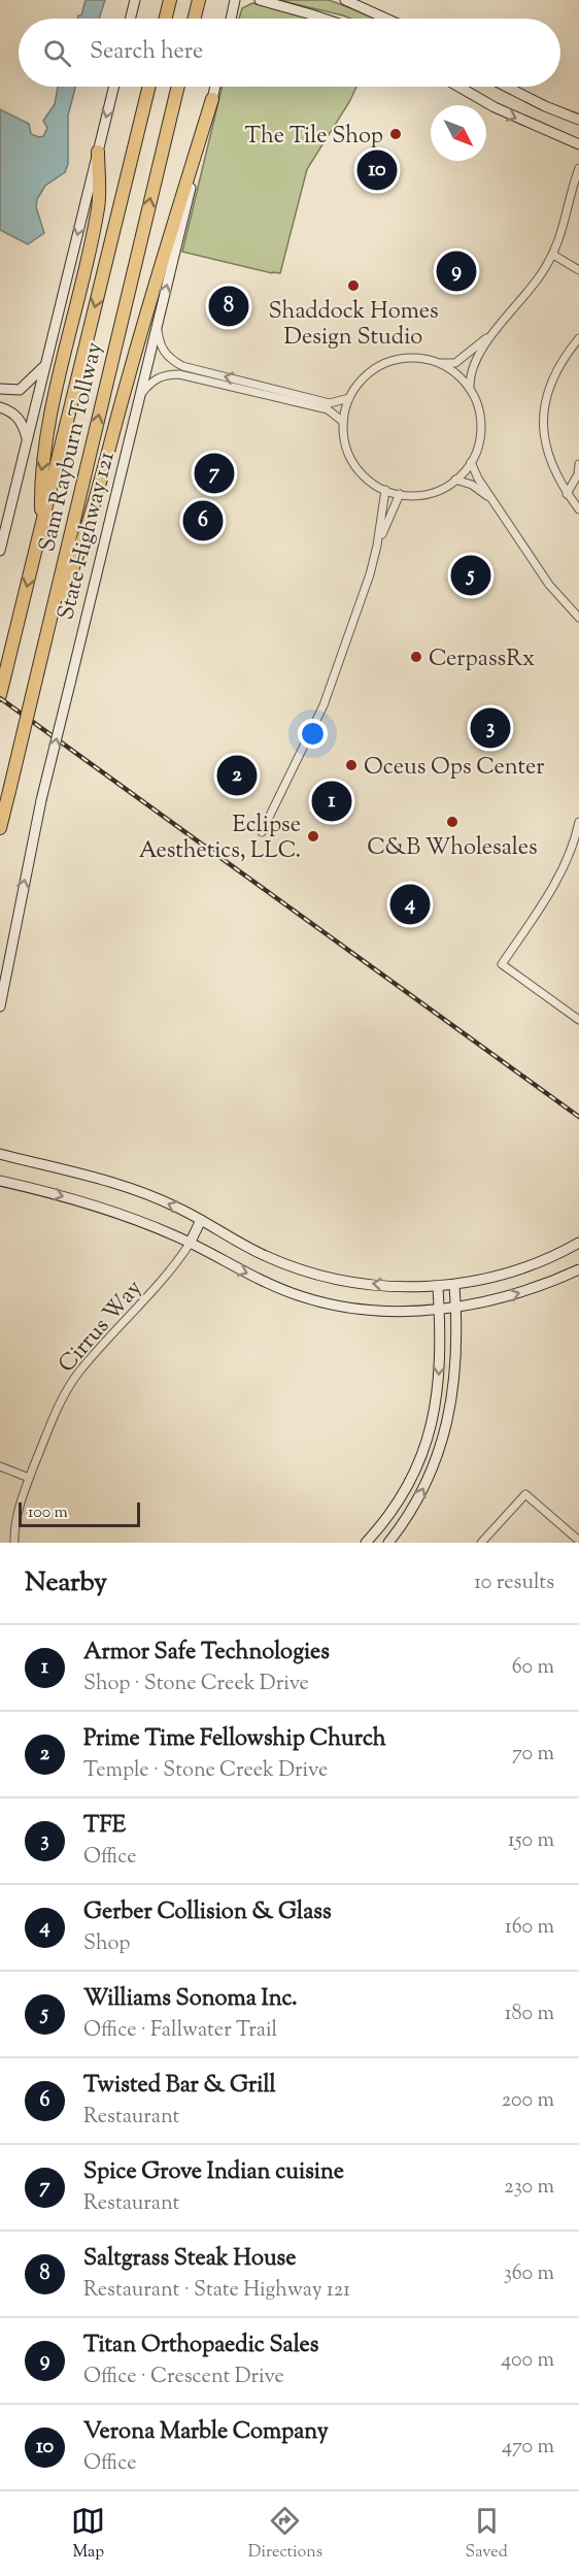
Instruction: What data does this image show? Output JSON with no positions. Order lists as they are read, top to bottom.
{
  "streets": {
    "highway": ["Sam Rayburn Tollway"],
    "main road": ["State Highway 121"],
    "street": ["Cirrus Way"]
  },
  "one_way": ["State Highway 121"],
  "places": [
    "The Tile Shop",
    "Shaddock Homes Design Studio",
    "CerpassRx",
    "Oceus Ops Center",
    "C&B Wholesales",
    "Eclipse Aesthetics, LLC."
  ],
  "scale_bar": "100 m",
  "north": "bottom right",
  "page": {
    "search": "Search here",
    "pins": [
      "10",
      "9",
      "8",
      "7",
      "6",
      "5",
      "3",
      "2",
      "1",
      "4"
    ],
    "scale": "100 m",
    "heading": ["Nearby", "10 results"],
    "list": [
      {
        "mark": "1",
        "name": "Armor Safe Technologies",
        "note": "Shop · Stone Creek Drive",
        "value": "60 m"
      },
      {
        "mark": "2",
        "name": "Prime Time Fellowship Church",
        "note": "Temple · Stone Creek Drive",
        "value": "70 m"
      },
      {
        "mark": "3",
        "name": "TFE",
        "note": "Office",
        "value": "150 m"
      },
      {
        "mark": "4",
        "name": "Gerber Collision & Glass",
        "note": "Shop",
        "value": "160 m"
      },
      {
        "mark": "5",
        "name": "Williams Sonoma Inc.",
        "note": "Office · Fallwater Trail",
        "value": "180 m"
      },
      {
        "mark": "6",
        "name": "Twisted Bar & Grill",
        "note": "Restaurant",
        "value": "200 m"
      },
      {
        "mark": "7",
        "name": "Spice Grove Indian cuisine",
        "note": "Restaurant",
        "value": "230 m"
      },
      {
        "mark": "8",
        "name": "Saltgrass Steak House",
        "note": "Restaurant · State Highway 121",
        "value": "360 m"
      },
      {
        "mark": "9",
        "name": "Titan Orthopaedic Sales",
        "note": "Office · Crescent Drive",
        "value": "400 m"
      },
      {
        "mark": "10",
        "name": "Verona Marble Company",
        "note": "Office",
        "value": "470 m"
      }
    ],
    "nav": ["Map", "Directions", "Saved"]
  }
}
